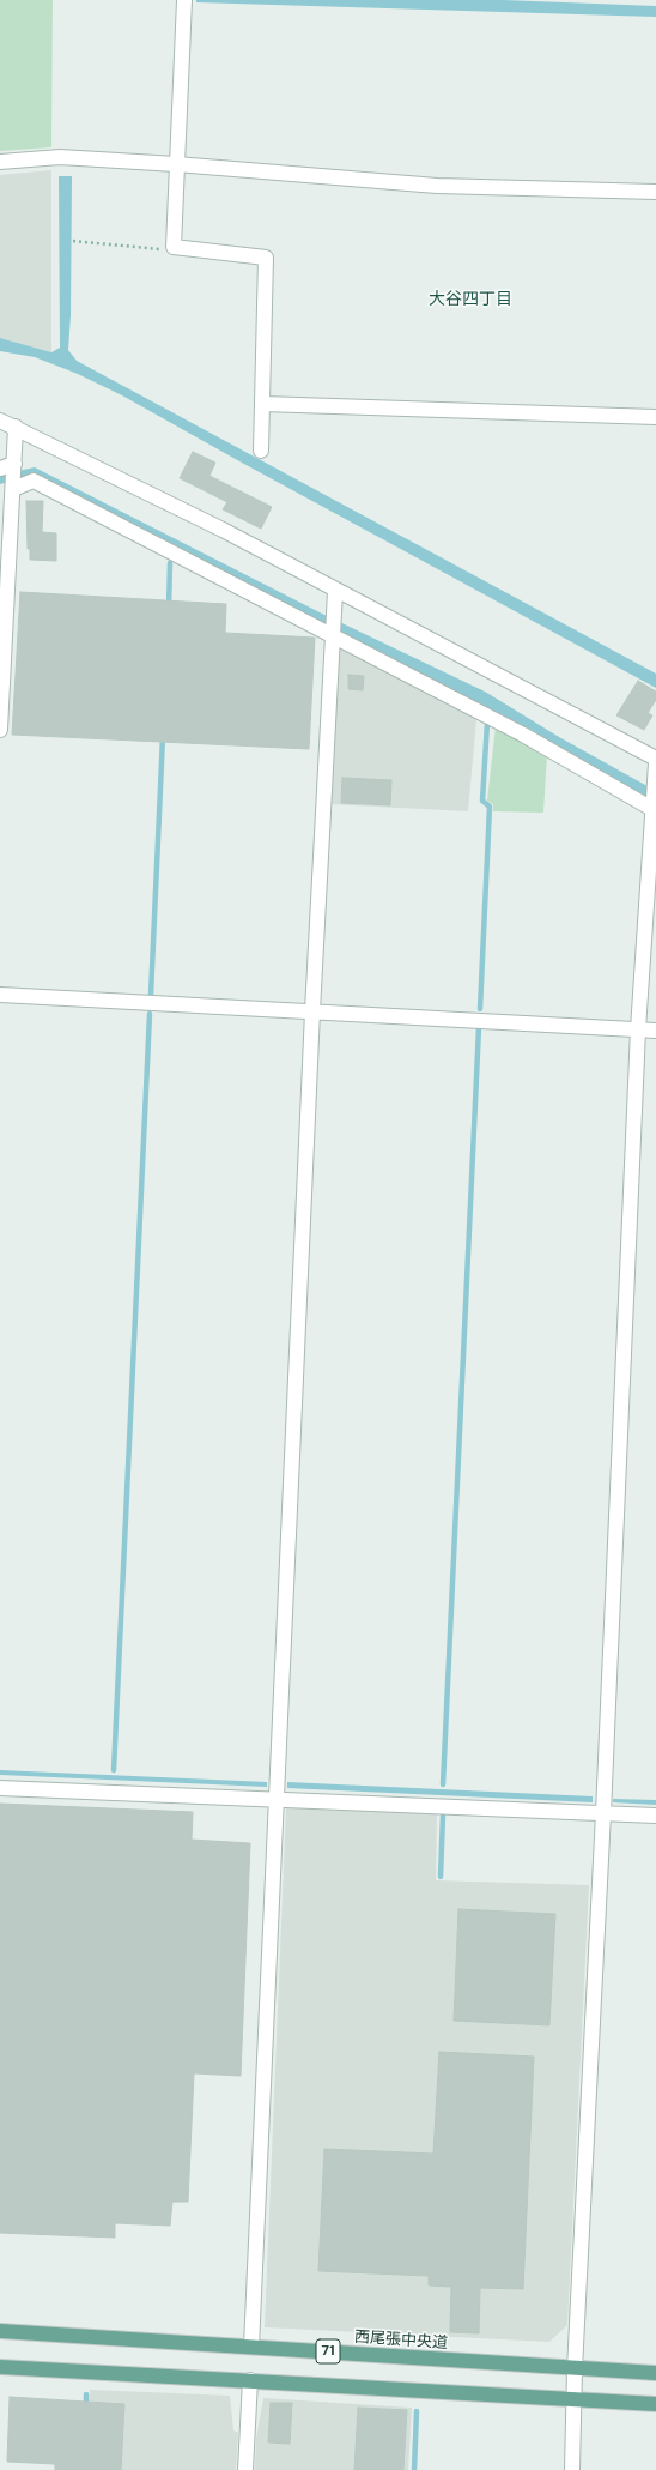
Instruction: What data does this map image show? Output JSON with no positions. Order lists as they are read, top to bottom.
{
  "streets": {
    "main road": ["西尾張中央道", "71"]
  },
  "districts": ["大谷四丁目"]
}
